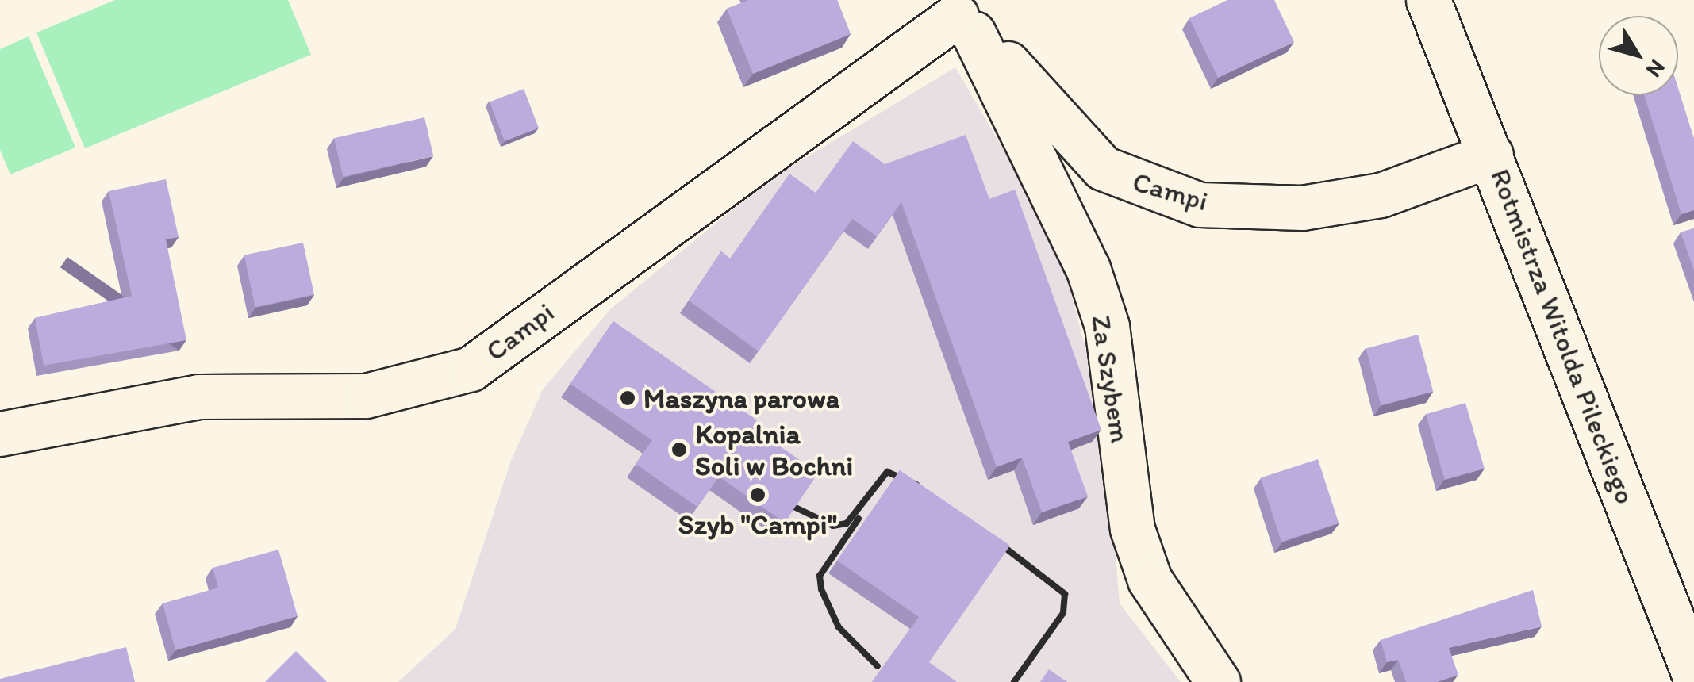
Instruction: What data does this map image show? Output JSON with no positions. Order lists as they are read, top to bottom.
{
  "streets": {
    "street": ["Campi", "Rotmistrza Witolda Pileckiego", "Za Szybem"]
  },
  "crossings": [
    ["Campi", "Rotmistrza Witolda Pileckiego"],
    ["Campi", "Za Szybem"]
  ],
  "places": ["Maszyna parowa", "Kopalnia Soli w Bochni", "Szyb \"Campi\""],
  "north": "bottom right"
}
